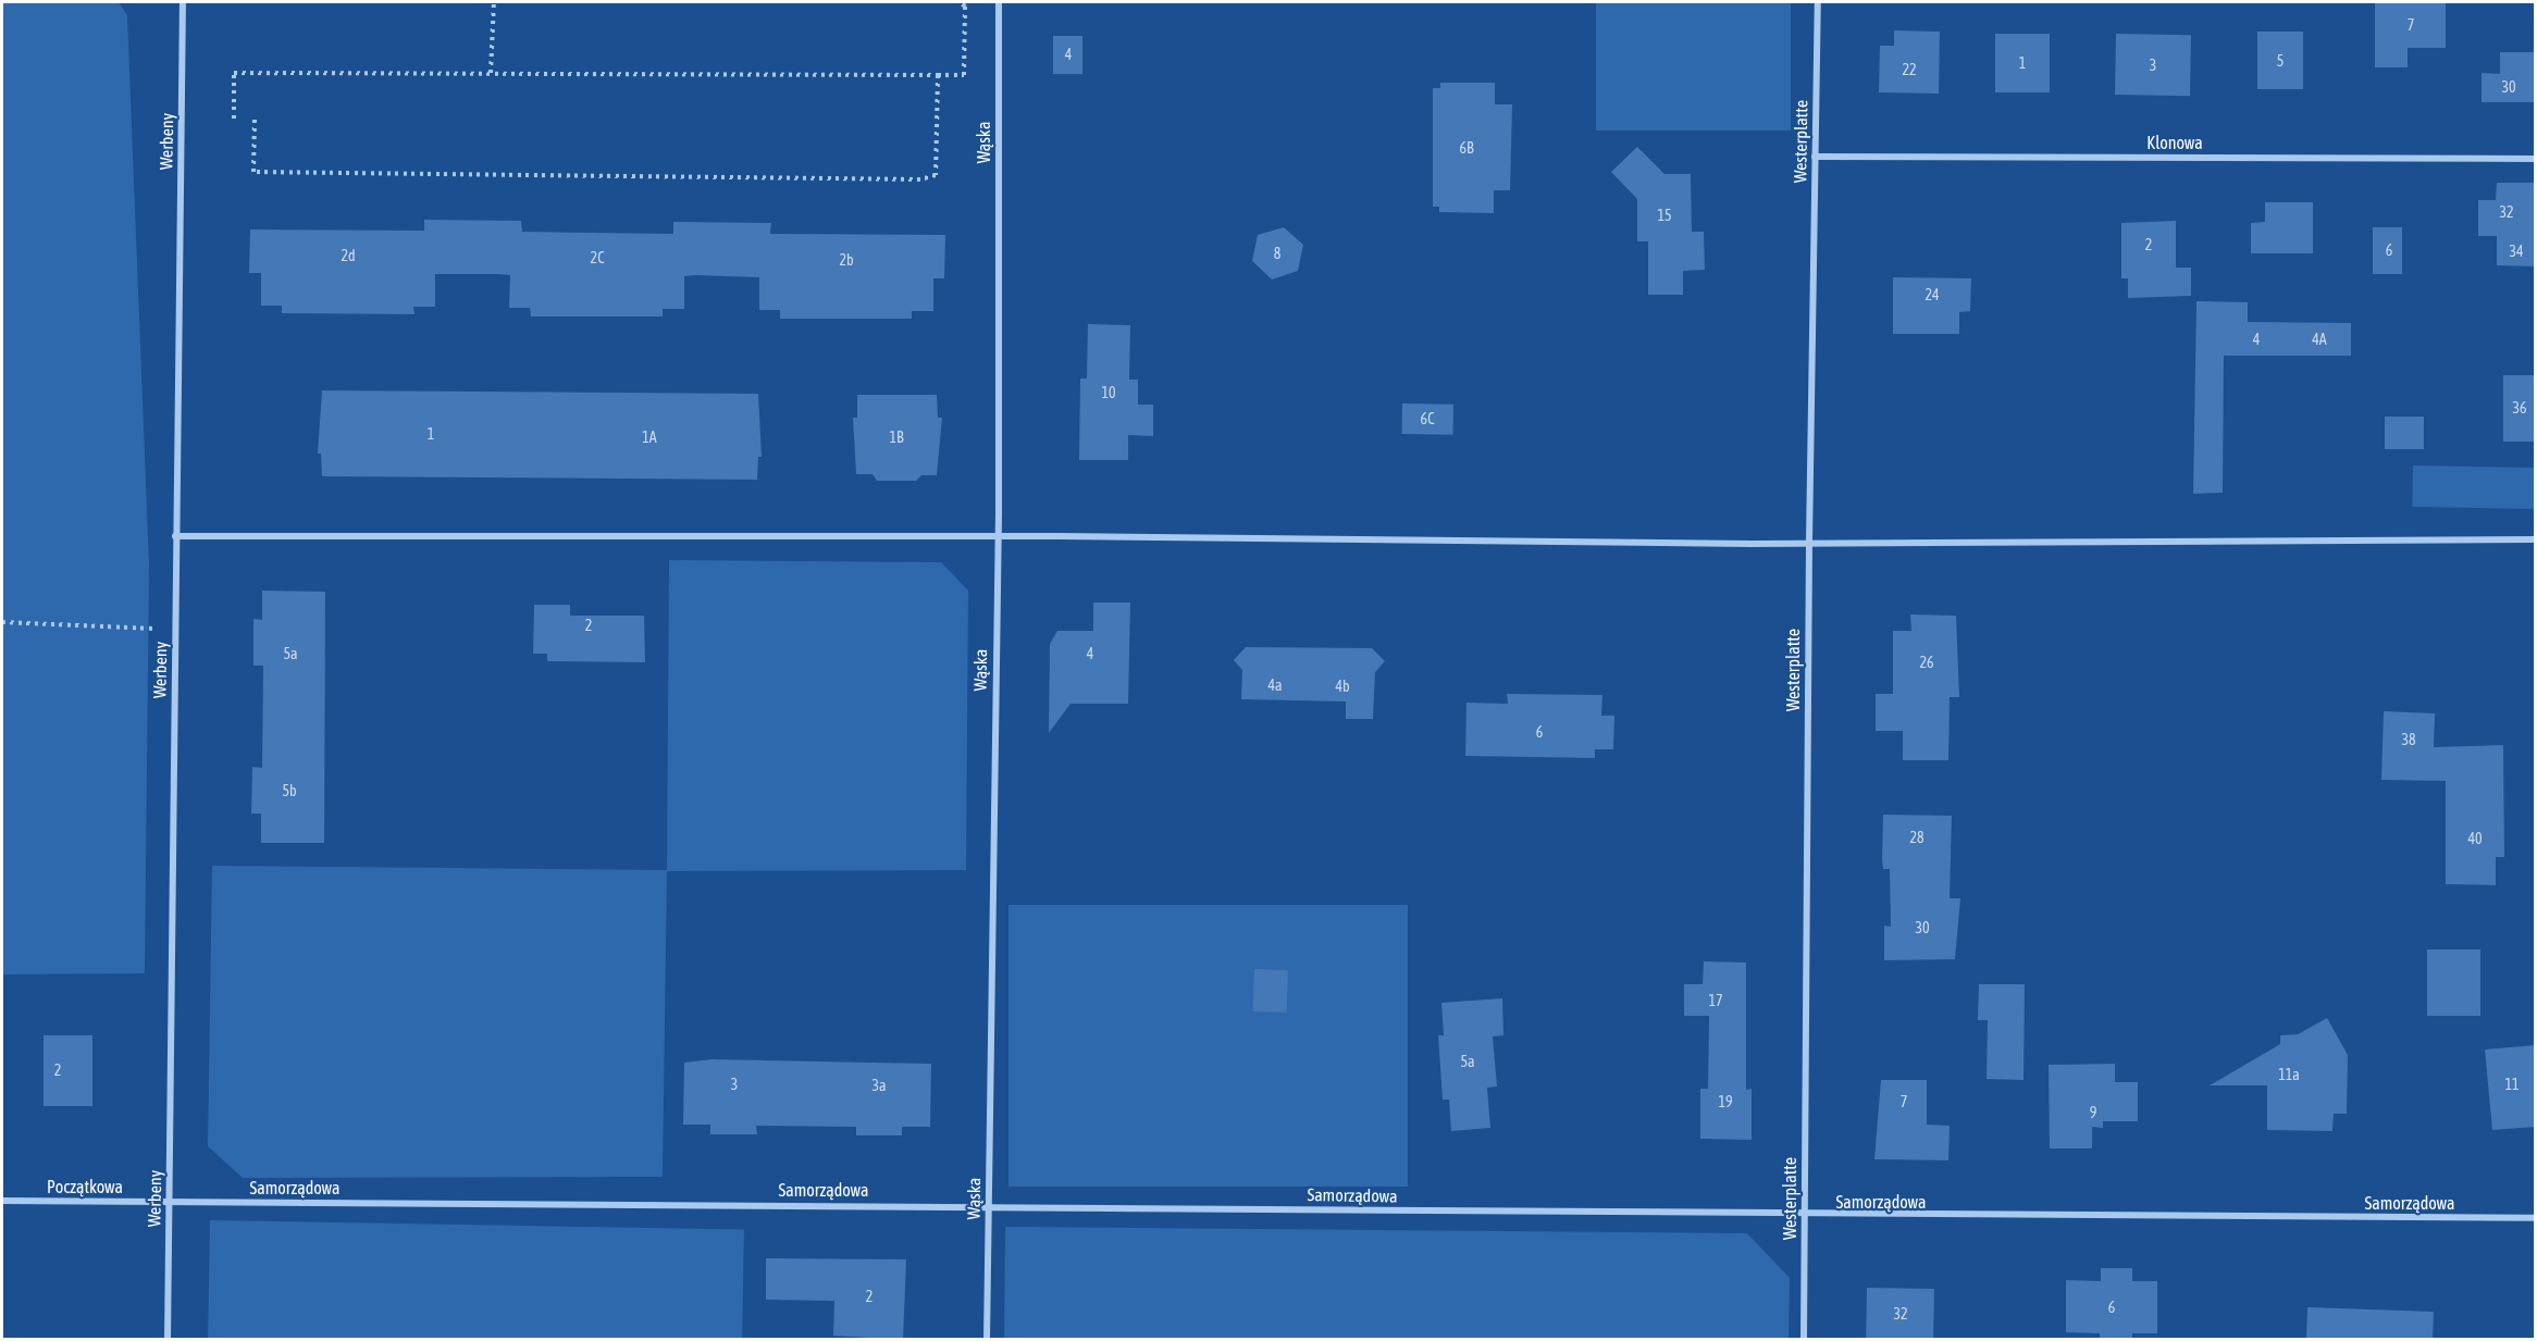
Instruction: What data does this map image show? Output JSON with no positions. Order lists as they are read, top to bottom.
{
  "streets": {
    "street": [
      "Werbeny",
      "Westerplatte",
      "Wąska",
      "Klonowa",
      "Początkowa",
      "Samorządowa"
    ]
  },
  "crossings": [
    ["Werbeny", "Początkowa"],
    ["Werbeny", "Samorządowa"],
    ["Westerplatte", "Klonowa"],
    ["Westerplatte", "Samorządowa"],
    ["Wąska", "Samorządowa"],
    ["Początkowa", "Samorządowa"]
  ],
  "house_numbers": [
    "7",
    "4",
    "5",
    "1",
    "3",
    "22",
    "30",
    "6B",
    "32",
    "15",
    "2",
    "6",
    "34",
    "8",
    "2d",
    "2C",
    "2b",
    "24",
    "4",
    "4A",
    "10",
    "36",
    "6C",
    "1",
    "1A",
    "1B",
    "2",
    "5a",
    "4",
    "26",
    "4a",
    "4b",
    "6",
    "38",
    "5b",
    "28",
    "40",
    "30",
    "17",
    "5a",
    "2",
    "11a",
    "3",
    "11",
    "3a",
    "19",
    "7",
    "9",
    "2",
    "6",
    "32"
  ]
}
